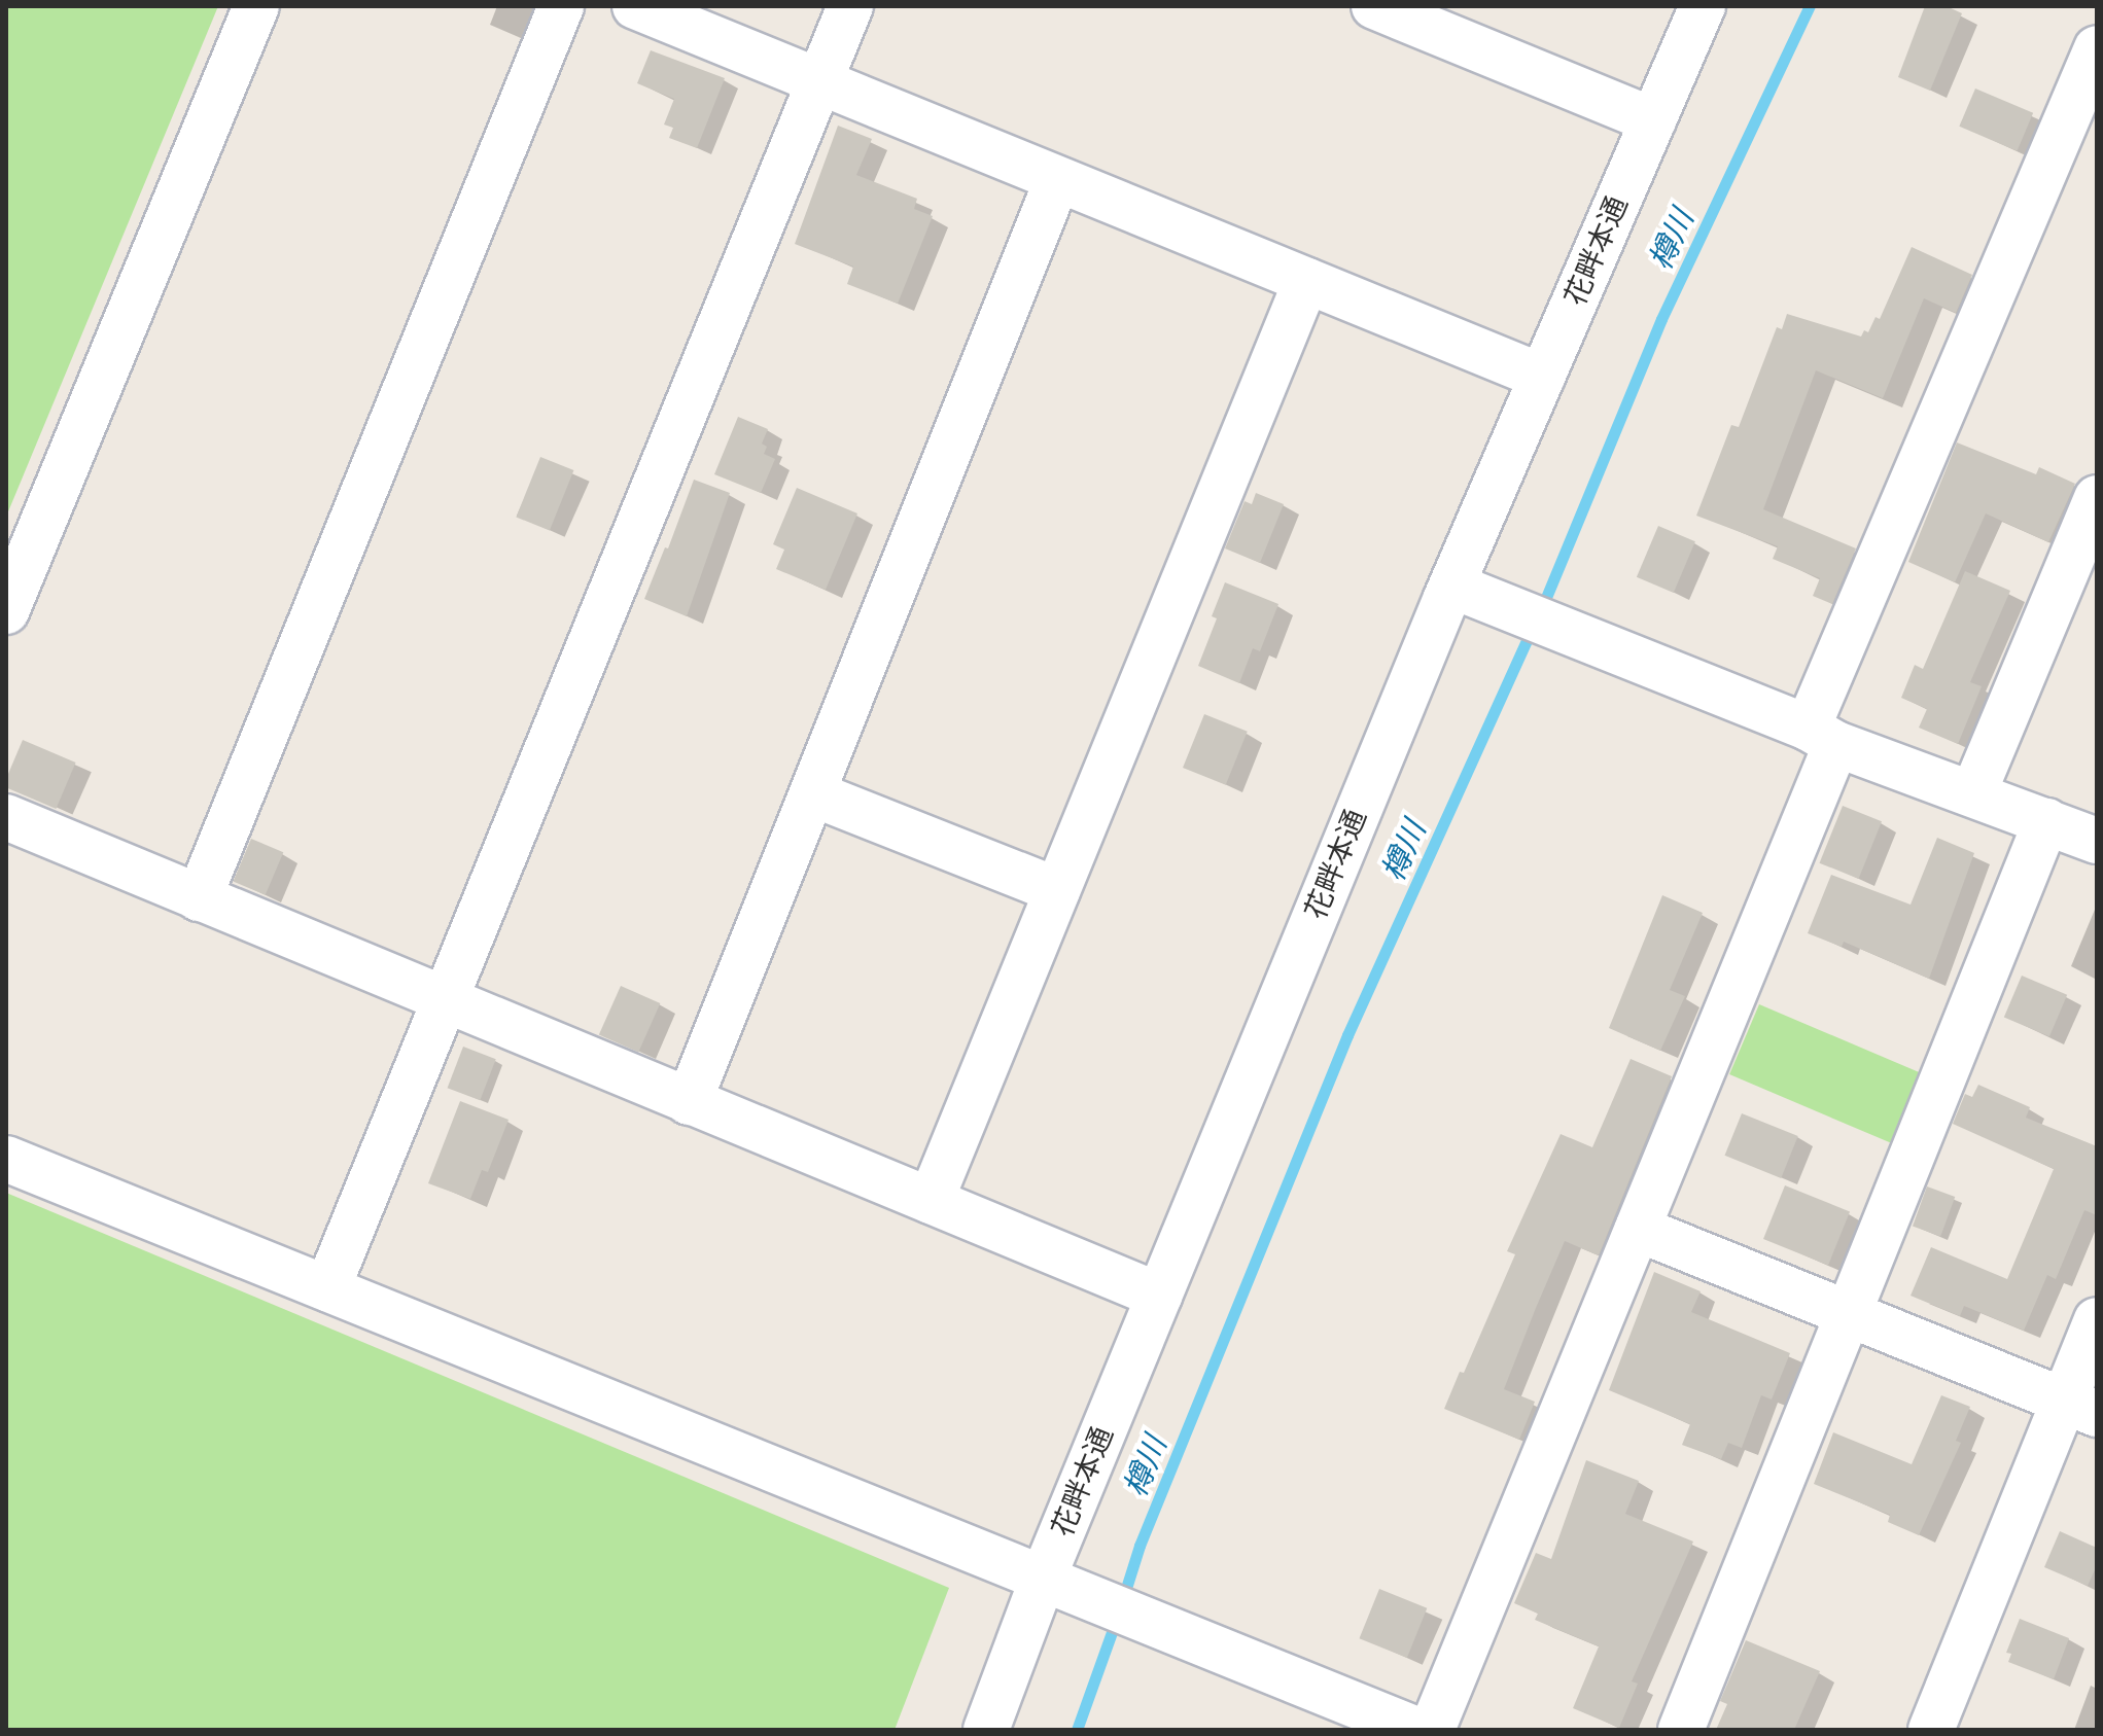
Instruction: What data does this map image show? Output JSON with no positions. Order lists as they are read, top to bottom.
{
  "streets": {
    "street": ["花畔本通"]
  },
  "water": ["樽川"]
}
